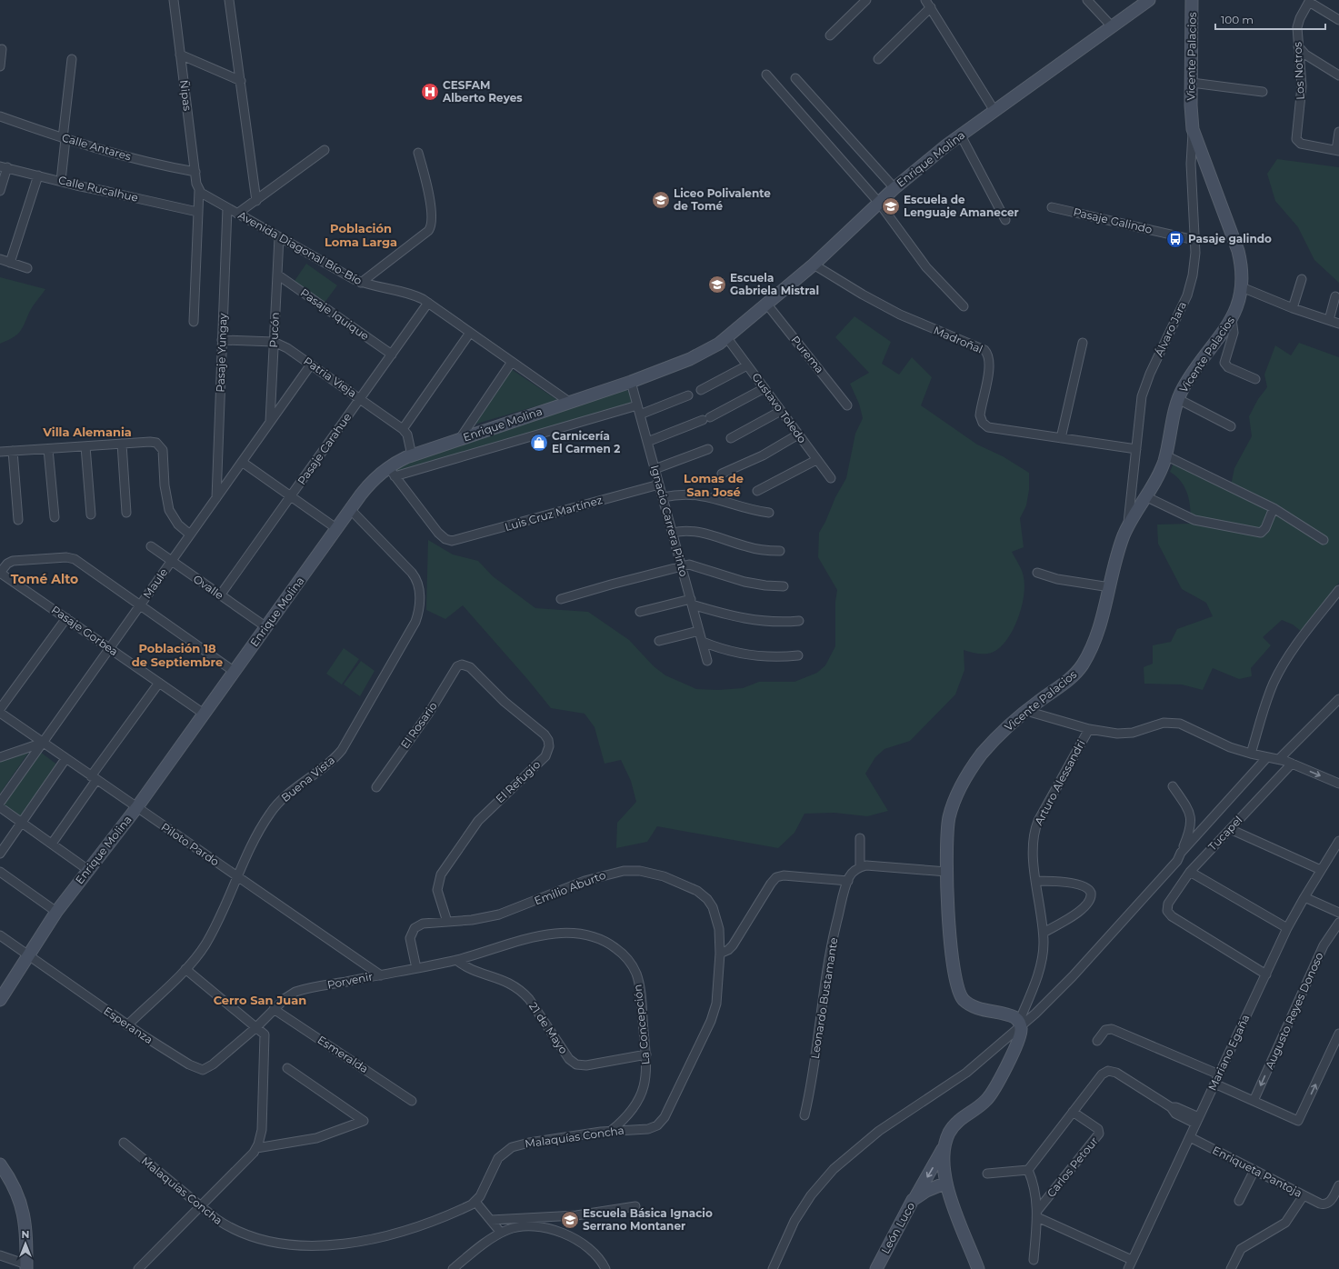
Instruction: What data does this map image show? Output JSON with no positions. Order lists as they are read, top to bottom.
{
  "streets": {
    "main road": ["Vicente Palacios", "Enrique Molina", "León Luco"],
    "street": [
      "Los Notros",
      "Ñipas",
      "Calle Antares",
      "Calle Rucalhue",
      "Pasaje Galindo",
      "Avenida Diagonal Bío-Bío",
      "Pasaje Iquique",
      "Álvaro Jara",
      "Pucón",
      "Madroñal",
      "Pasaje Yungay",
      "Purema",
      "Patria Vieja",
      "Gustavo Toledo",
      "Pasaje Carahue",
      "Luis Cruz Martínez",
      "Ignacio Carrera Pinto",
      "Maule",
      "Ovalle",
      "Pasaje Gorbea",
      "El Rosario",
      "Buena Vista",
      "El Refugio",
      "Arturo Alessandri",
      "Tucapel",
      "Piloto Pardo",
      "Emilio Aburto",
      "Porvenir",
      "Leonardo Bustamante",
      "Augusto Reyes Donoso",
      "La Concepción",
      "Esperanza",
      "21 de Mayo",
      "Mariano Egaña",
      "Esmeralda",
      "Malaquías Concha",
      "Carlos Petour",
      "Enriqueta Pantoja"
    ]
  },
  "crossings": [
    ["Vicente Palacios", "Álvaro Jara"],
    ["Vicente Palacios", "Arturo Alessandri"],
    ["Vicente Palacios", "Tucapel"],
    ["Ñipas", "Calle Antares"],
    ["Ñipas", "Calle Rucalhue"],
    ["Ñipas", "Avenida Diagonal Bío-Bío"],
    ["Enrique Molina", "Avenida Diagonal Bío-Bío"],
    ["Enrique Molina", "Madroñal"],
    ["Enrique Molina", "Purema"],
    ["Enrique Molina", "Gustavo Toledo"],
    ["Enrique Molina", "Luis Cruz Martínez"],
    ["Enrique Molina", "Ignacio Carrera Pinto"],
    ["Enrique Molina", "Ovalle"],
    ["Enrique Molina", "Pasaje Gorbea"],
    ["Enrique Molina", "Buena Vista"],
    ["Enrique Molina", "Piloto Pardo"],
    ["Enrique Molina", "Esperanza"],
    ["Pasaje Galindo", "Álvaro Jara"],
    ["Avenida Diagonal Bío-Bío", "Pucón"],
    ["Avenida Diagonal Bío-Bío", "Pasaje Yungay"],
    ["Avenida Diagonal Bío-Bío", "Pasaje Carahue"],
    ["Pasaje Iquique", "Pucón"],
    ["Pasaje Iquique", "Pasaje Carahue"],
    ["Álvaro Jara", "Madroñal"],
    ["Pucón", "Patria Vieja"],
    ["Pucón", "Maule"],
    ["Pasaje Yungay", "Patria Vieja"],
    ["Pasaje Yungay", "Maule"],
    ["Patria Vieja", "Pasaje Carahue"],
    ["Patria Vieja", "Maule"],
    ["Pasaje Carahue", "Ovalle"],
    ["Luis Cruz Martínez", "Ignacio Carrera Pinto"],
    ["Maule", "Ovalle"],
    ["Maule", "Pasaje Gorbea"],
    ["Maule", "Piloto Pardo"],
    ["El Rosario", "El Refugio"],
    ["Buena Vista", "Piloto Pardo"],
    ["Buena Vista", "Esperanza"],
    ["El Refugio", "Emilio Aburto"],
    ["Arturo Alessandri", "Tucapel"],
    ["Tucapel", "Mariano Egaña"],
    ["Piloto Pardo", "Porvenir"],
    ["Emilio Aburto", "Porvenir"],
    ["Emilio Aburto", "Malaquías Concha"],
    ["Porvenir", "La Concepción"],
    ["Porvenir", "Esperanza"],
    ["Porvenir", "21 de Mayo"],
    ["Porvenir", "Esmeralda"],
    ["La Concepción", "21 de Mayo"],
    ["La Concepción", "Malaquías Concha"],
    ["Mariano Egaña", "Enriqueta Pantoja"]
  ],
  "one_way": ["Augusto Reyes Donoso"],
  "districts": [
    "Población Loma Larga",
    "Villa Alemania",
    "Lomas de San José",
    "Tomé Alto",
    "Población 18 de Septiembre",
    "Cerro San Juan"
  ],
  "places": {
    "hospital": ["CESFAM Alberto Reyes"],
    "school or university": [
      "Liceo Polivalente de Tomé",
      "Escuela de Lenguaje Amanecer",
      "Escuela Gabriela Mistral",
      "Escuela Básica Ignacio Serrano Montaner"
    ],
    "bus stop": ["Pasaje galindo"],
    "shop": ["Carnicería El Carmen 2"]
  },
  "scale_bar": "100 m",
  "north": "top"
}
